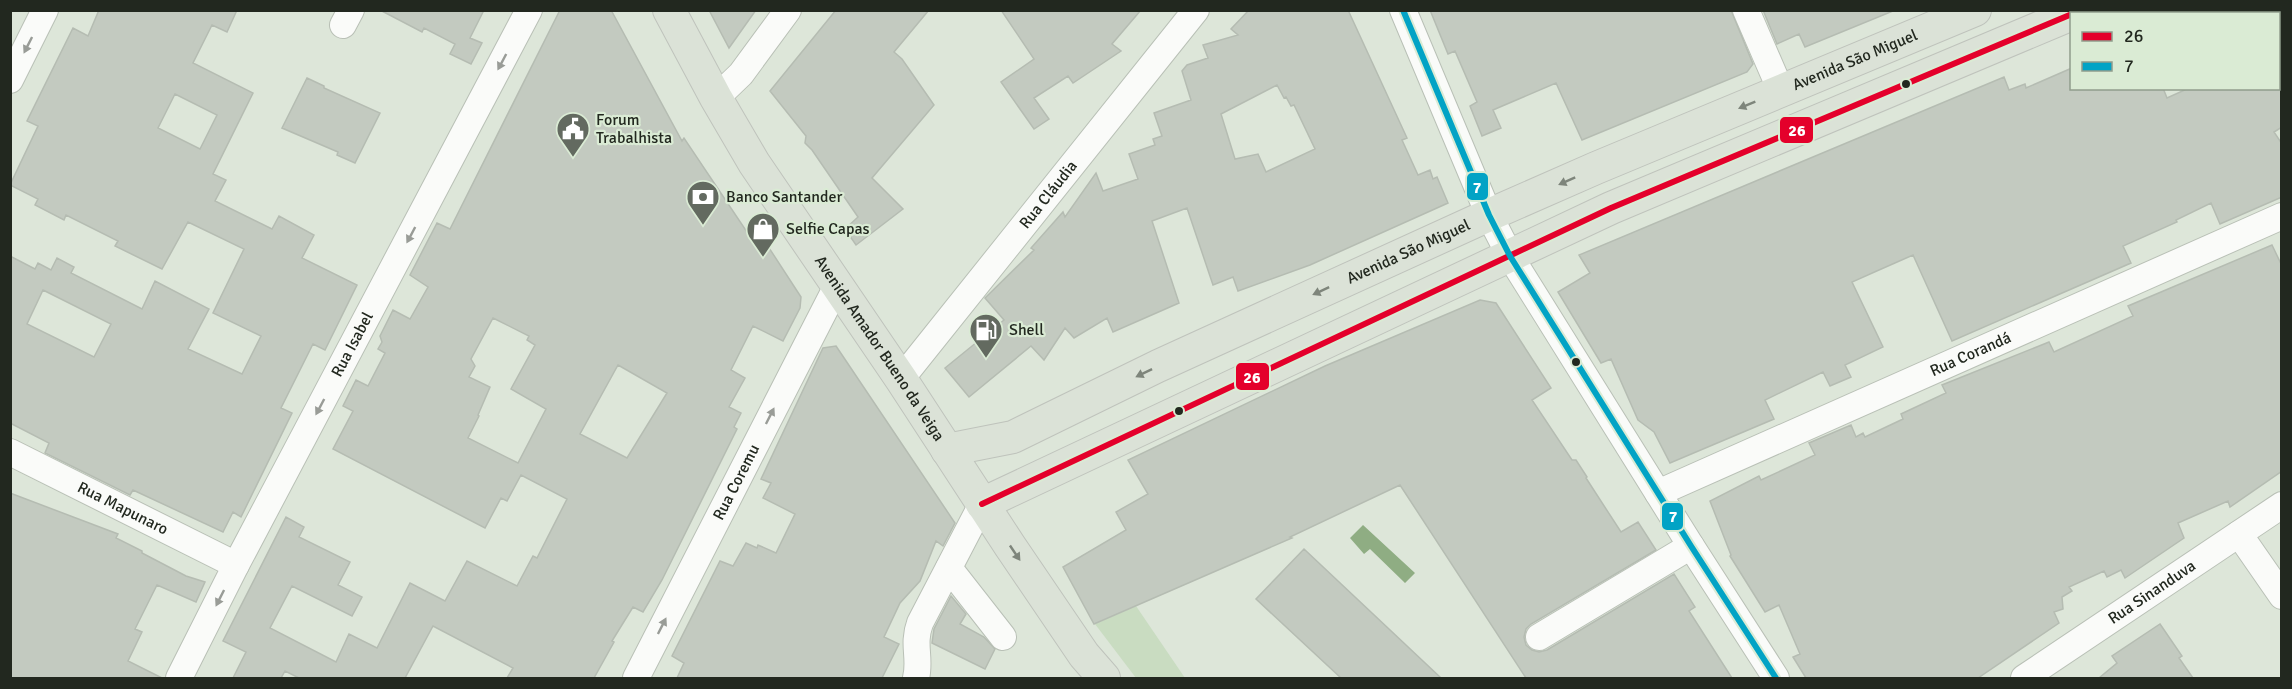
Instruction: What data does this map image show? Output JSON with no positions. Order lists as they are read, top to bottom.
{
  "streets": {
    "main road": ["Avenida São Miguel", "Avenida Amador Bueno da Veiga"],
    "street": [
      "Rua Cláudia",
      "Rua Isabel",
      "Rua Corandá",
      "Rua Coremu",
      "Rua Mapunaro",
      "Rua Sinanduva"
    ]
  },
  "crossings": [
    ["Avenida São Miguel", "Avenida Amador Bueno da Veiga"],
    ["Rua Cláudia", "Avenida Amador Bueno da Veiga"],
    ["Rua Isabel", "Rua Mapunaro"],
    ["Avenida Amador Bueno da Veiga", "Rua Coremu"]
  ],
  "one_way": ["Rua Isabel"],
  "places": {
    "public building": ["Forum Trabalhista"],
    "bank": ["Banco Santander"],
    "shop": ["Selfie Capas"],
    "fuel station": ["Shell"]
  },
  "lines": ["transit line 7", "transit line 26"],
  "legend": ["26", "7"]
}
